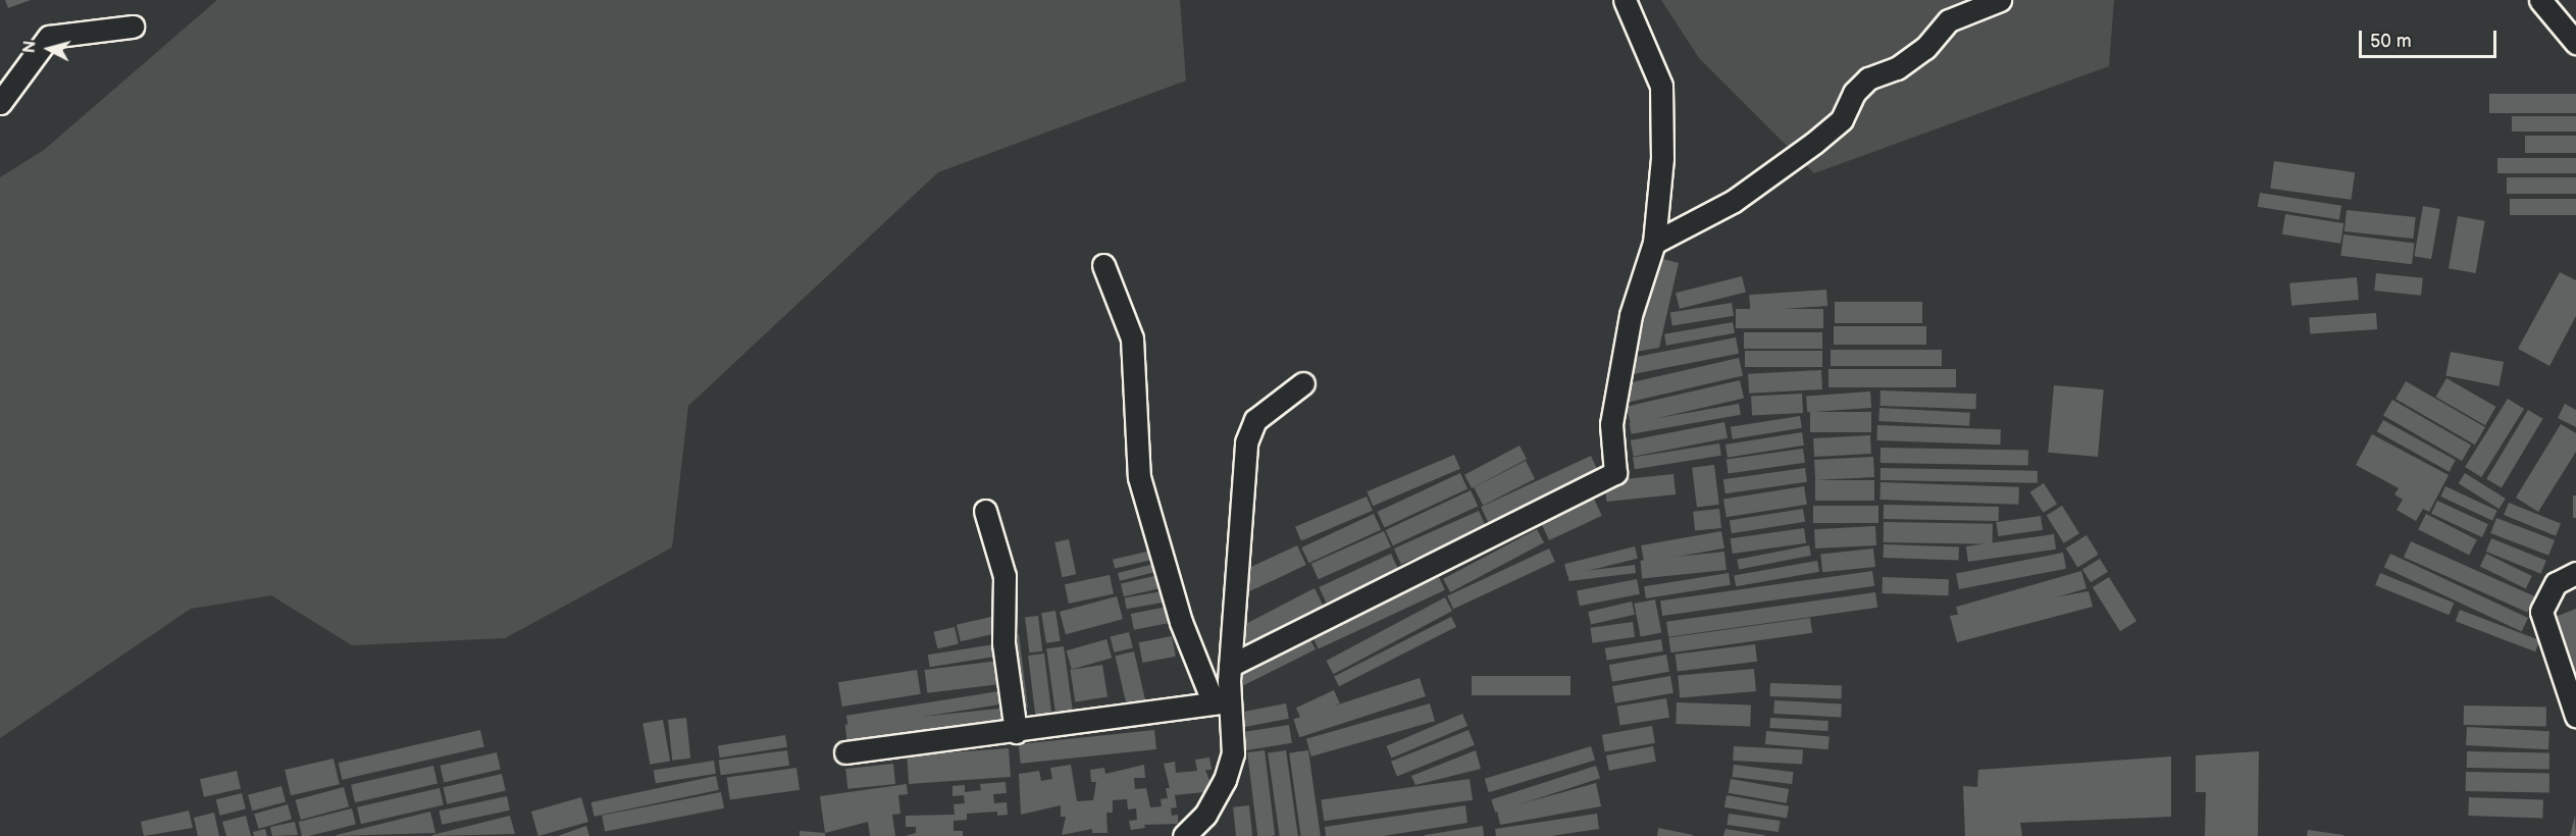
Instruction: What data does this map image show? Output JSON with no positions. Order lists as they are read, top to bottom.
{
  "scale_bar": "50 m",
  "north": "left"
}
